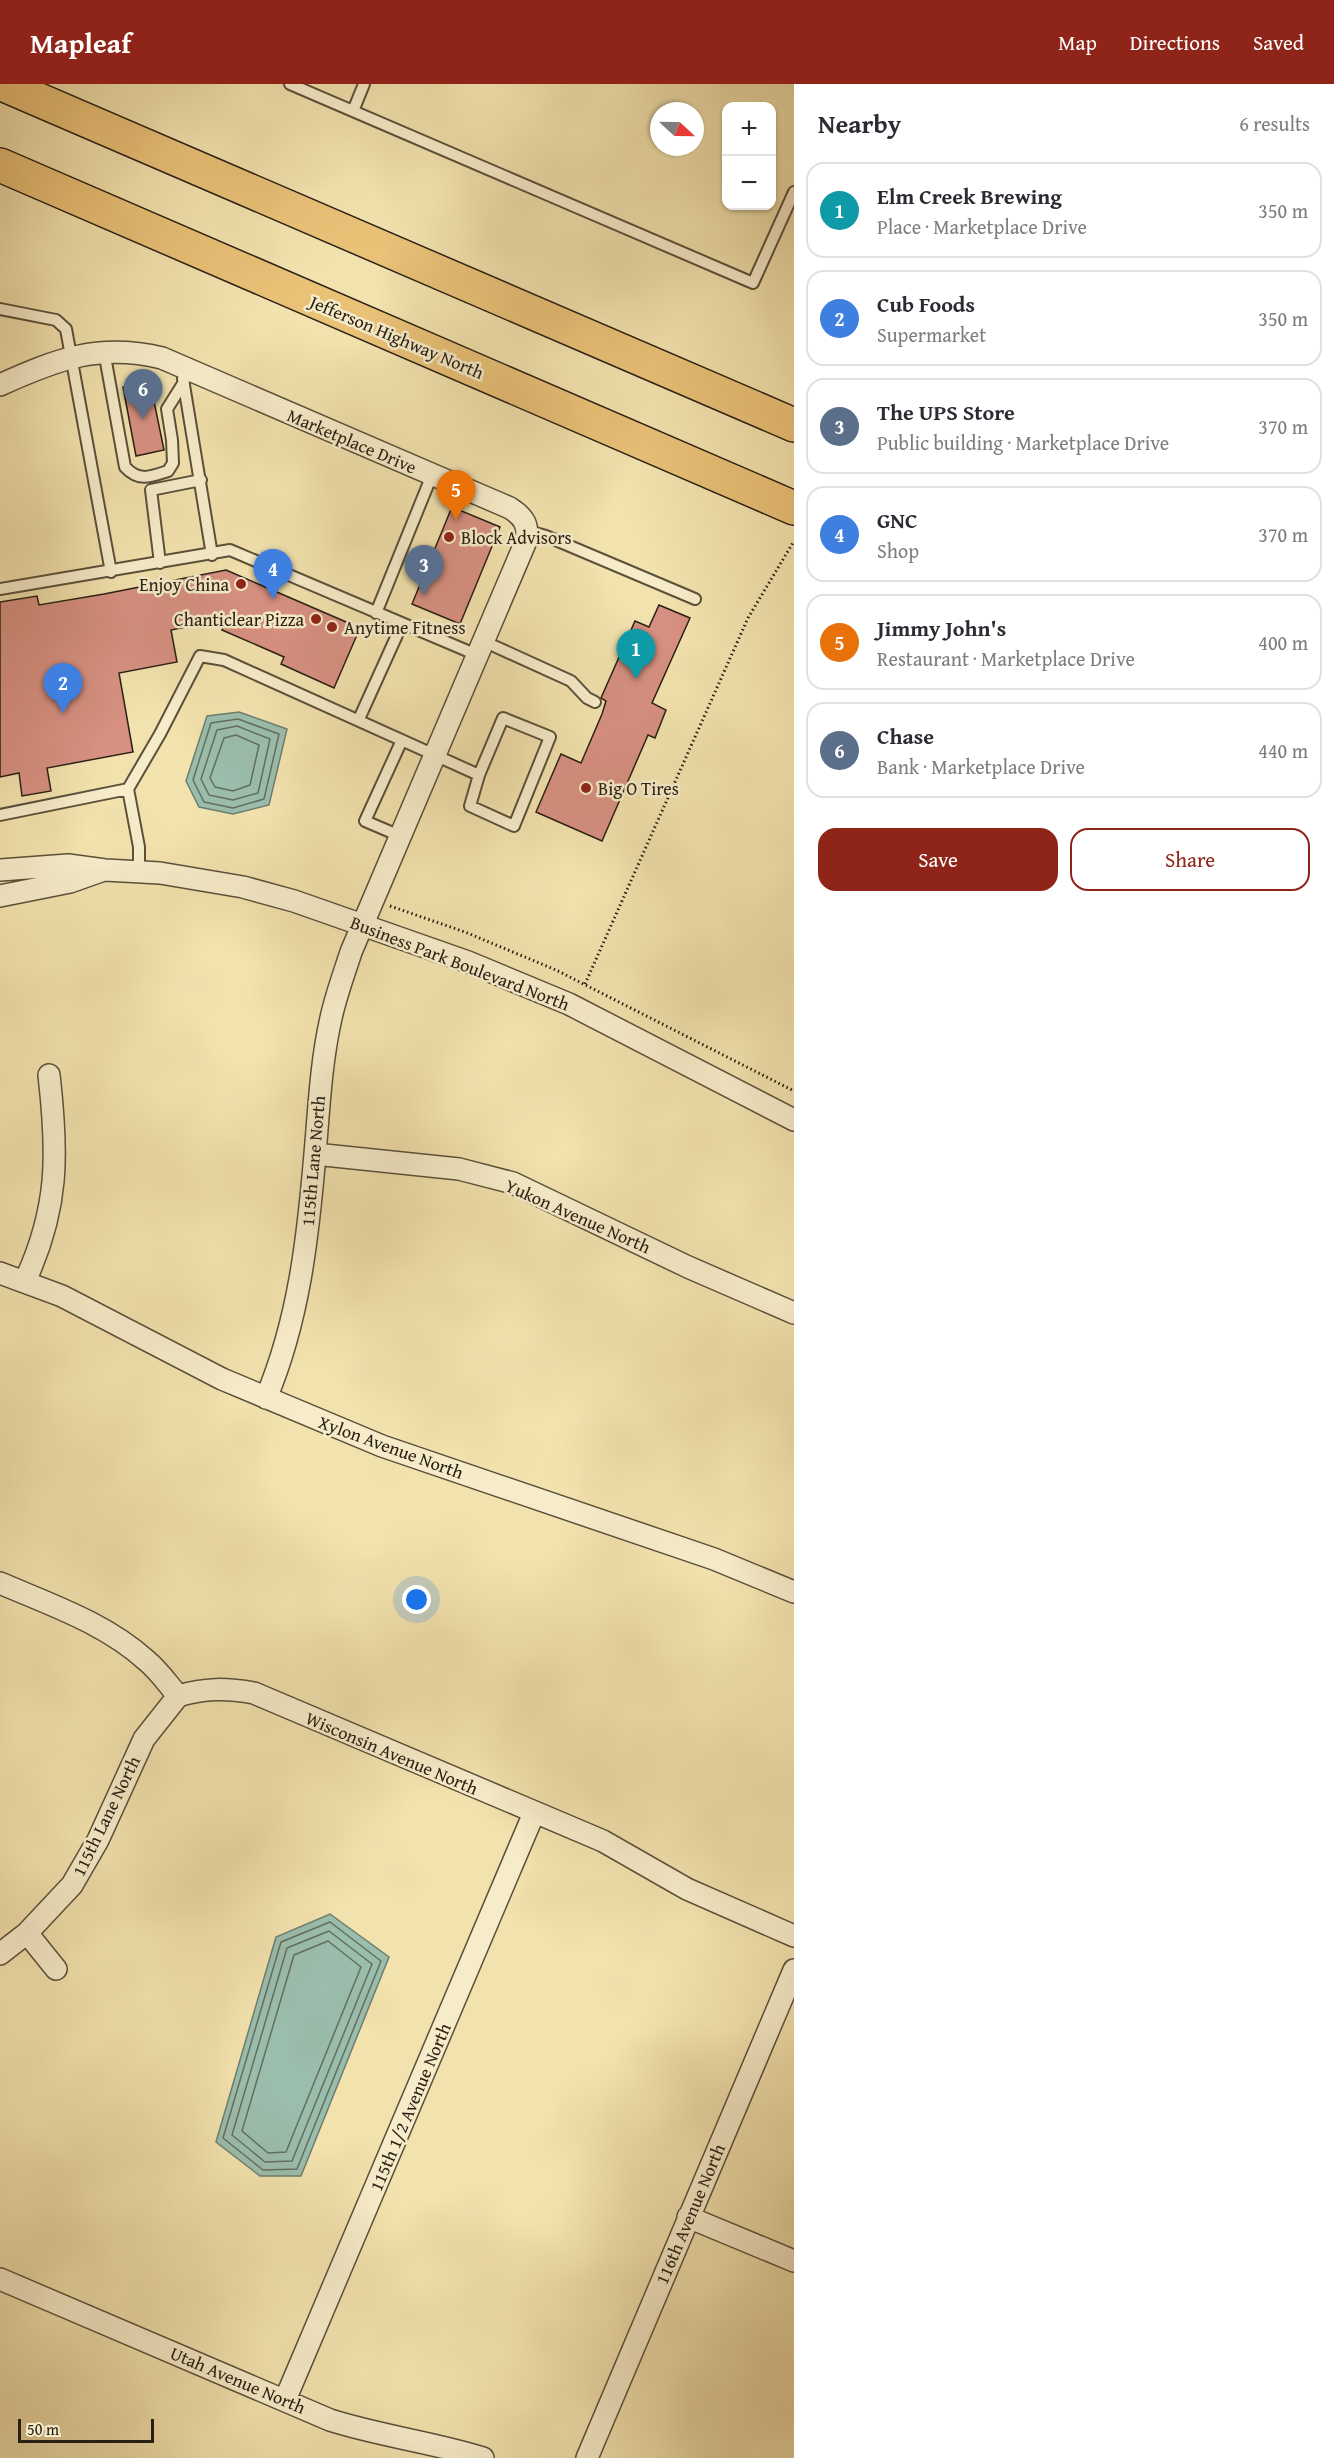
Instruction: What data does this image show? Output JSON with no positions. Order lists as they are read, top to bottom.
{
  "streets": {
    "highway": ["Jefferson Highway North"],
    "street": [
      "Marketplace Drive",
      "Business Park Boulevard North",
      "115th Lane North",
      "Yukon Avenue North",
      "Xylon Avenue North",
      "Wisconsin Avenue North",
      "115th 1/2 Avenue North",
      "116th Avenue North",
      "Utah Avenue North"
    ]
  },
  "crossings": [
    ["Business Park Boulevard North", "115th Lane North"],
    ["115th Lane North", "Yukon Avenue North"],
    ["115th Lane North", "Xylon Avenue North"],
    ["115th Lane North", "Wisconsin Avenue North"],
    ["Wisconsin Avenue North", "115th 1/2 Avenue North"],
    ["115th 1/2 Avenue North", "Utah Avenue North"]
  ],
  "places": [
    "Block Advisors",
    "Enjoy China",
    "Chanticlear Pizza",
    "Anytime Fitness",
    "Big O Tires"
  ],
  "scale_bar": "50 m",
  "north": "right",
  "page": {
    "header": "Mapleaf",
    "nav": ["Map", "Directions", "Saved"],
    "heading": ["Nearby", "6 results"],
    "map_buttons": ["+", "−"],
    "list": [
      {
        "mark": "1",
        "name": "Elm Creek Brewing",
        "note": "Place · Marketplace Drive",
        "value": "350 m"
      },
      {
        "mark": "2",
        "name": "Cub Foods",
        "note": "Supermarket",
        "value": "350 m"
      },
      {
        "mark": "3",
        "name": "The UPS Store",
        "note": "Public building · Marketplace Drive",
        "value": "370 m"
      },
      {
        "mark": "4",
        "name": "GNC",
        "note": "Shop",
        "value": "370 m"
      },
      {
        "mark": "5",
        "name": "Jimmy John's",
        "note": "Restaurant · Marketplace Drive",
        "value": "400 m"
      },
      {
        "mark": "6",
        "name": "Chase",
        "note": "Bank · Marketplace Drive",
        "value": "440 m"
      }
    ],
    "pins": [
      "6",
      "5",
      "3",
      "4",
      "1",
      "2"
    ],
    "buttons": ["Save", "Share"],
    "scale": "50 m"
  }
}
